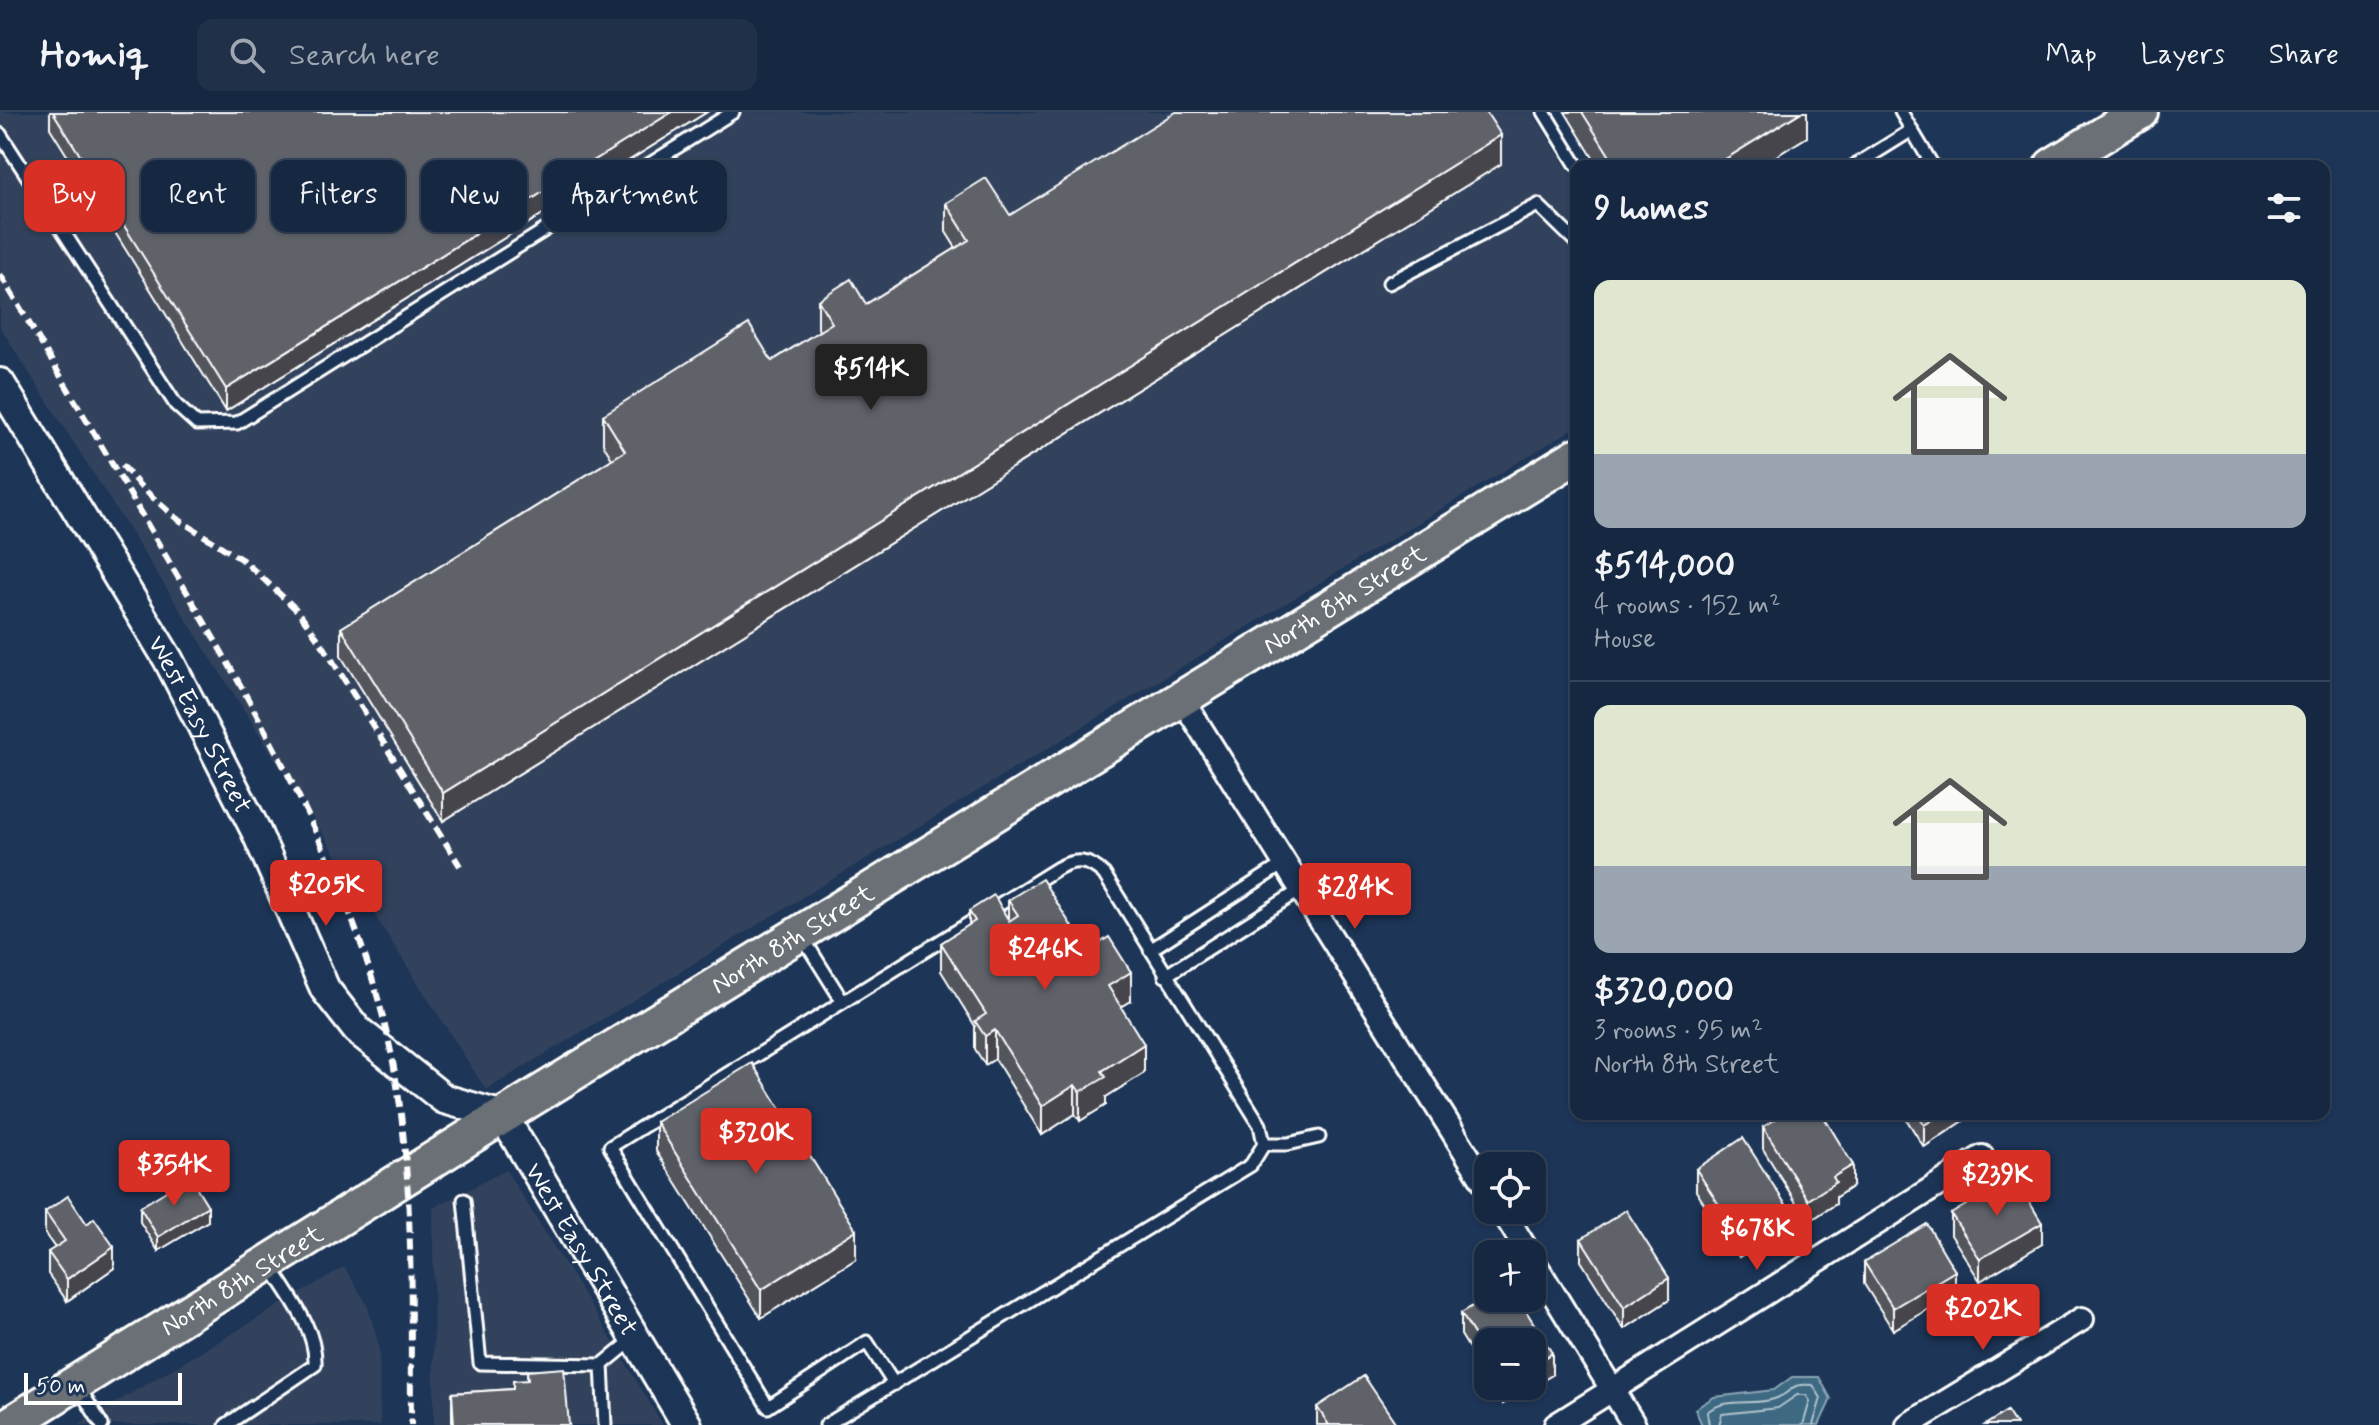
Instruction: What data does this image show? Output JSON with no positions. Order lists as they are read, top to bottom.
{
  "streets": {
    "main road": ["North 8th Street"],
    "street": ["West Easy Street"]
  },
  "crossings": [
    ["North 8th Street", "West Easy Street"]
  ],
  "scale_bar": "50 m",
  "page": {
    "header": "Homiq",
    "search": "Search here",
    "nav": ["Map", "Layers", "Share"],
    "chip": [
      "Buy",
      "Rent",
      "Filters",
      "New",
      "Apartment"
    ],
    "heading": "9 homes",
    "list": [
      {
        "name": "$514,000",
        "note": "4 rooms · 152 m² · House"
      },
      {
        "name": "$320,000",
        "note": "3 rooms · 95 m² · North 8th Street"
      }
    ],
    "price": [
      "$514K",
      "$205K",
      "$284K",
      "$246K",
      "$320K",
      "$354K",
      "$239K",
      "$678K",
      "$202K"
    ],
    "map_buttons": ["+", "−"],
    "scale": "50 m"
  }
}
